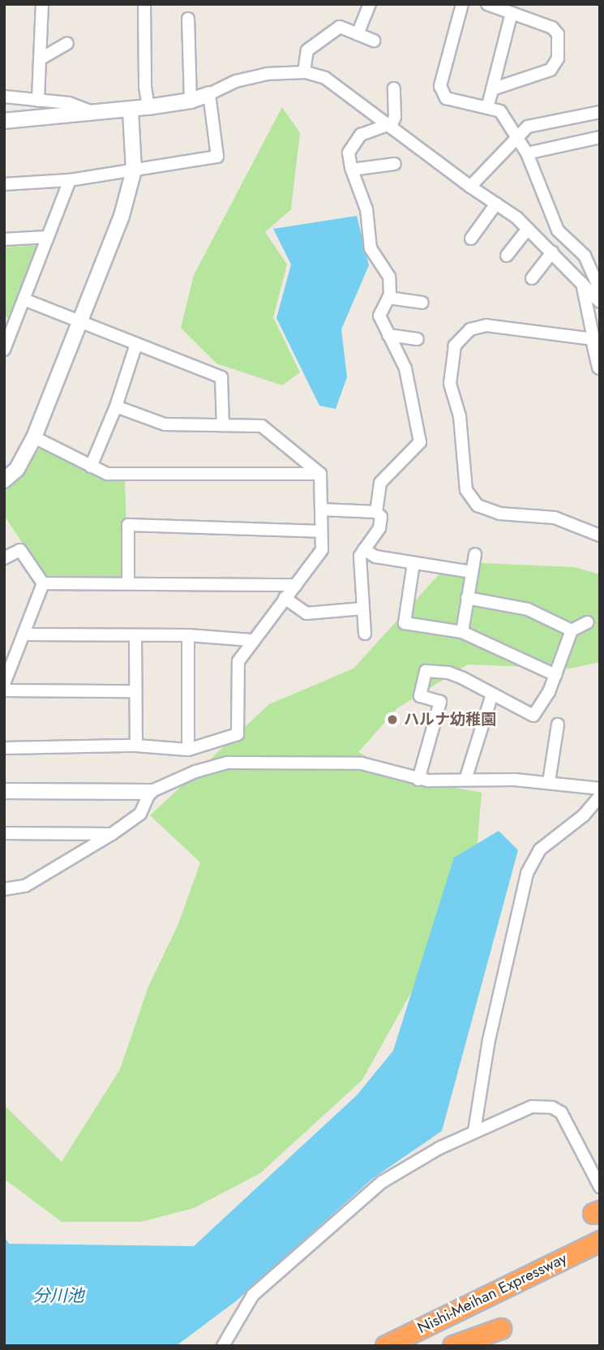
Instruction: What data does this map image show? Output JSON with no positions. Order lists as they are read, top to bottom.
{
  "streets": {
    "highway": ["Nishi-Meihan Expressway"]
  },
  "water": ["分川池"],
  "places": ["ハルナ幼稚園"]
}
